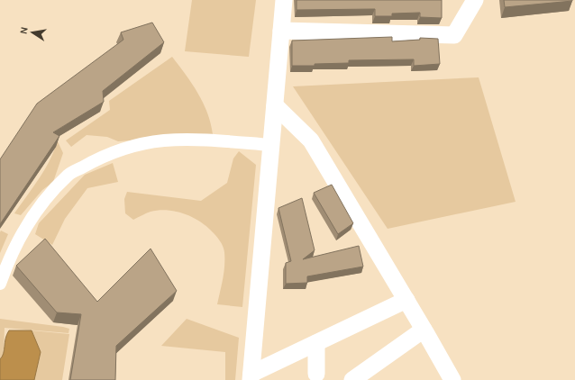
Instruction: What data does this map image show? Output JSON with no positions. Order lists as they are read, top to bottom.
{
  "north": "left"
}
